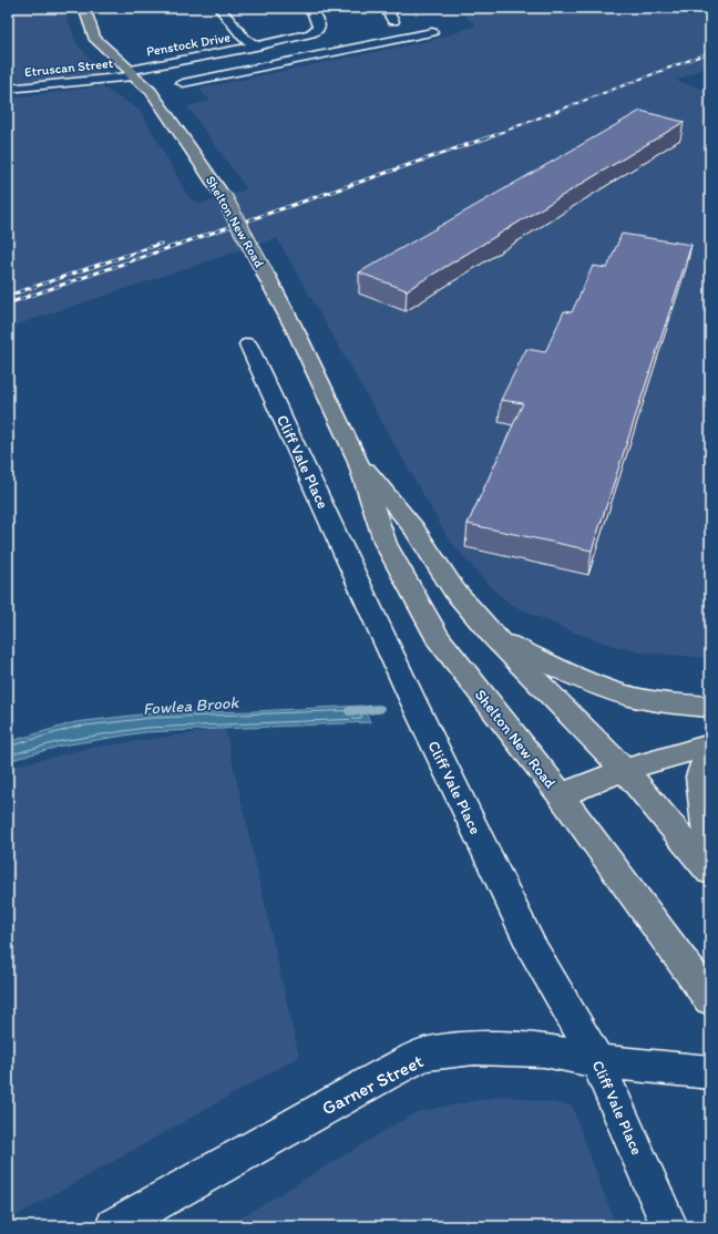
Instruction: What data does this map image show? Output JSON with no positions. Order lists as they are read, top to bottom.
{
  "streets": {
    "main road": ["Shelton New Road"],
    "street": [
      "Penstock Drive",
      "Etruscan Street",
      "Cliff Vale Place",
      "Garner Street"
    ]
  },
  "crossings": [
    ["Penstock Drive", "Etruscan Street"],
    ["Penstock Drive", "Shelton New Road"],
    ["Etruscan Street", "Shelton New Road"],
    ["Cliff Vale Place", "Garner Street"]
  ],
  "water": ["Fowlea Brook"]
}
